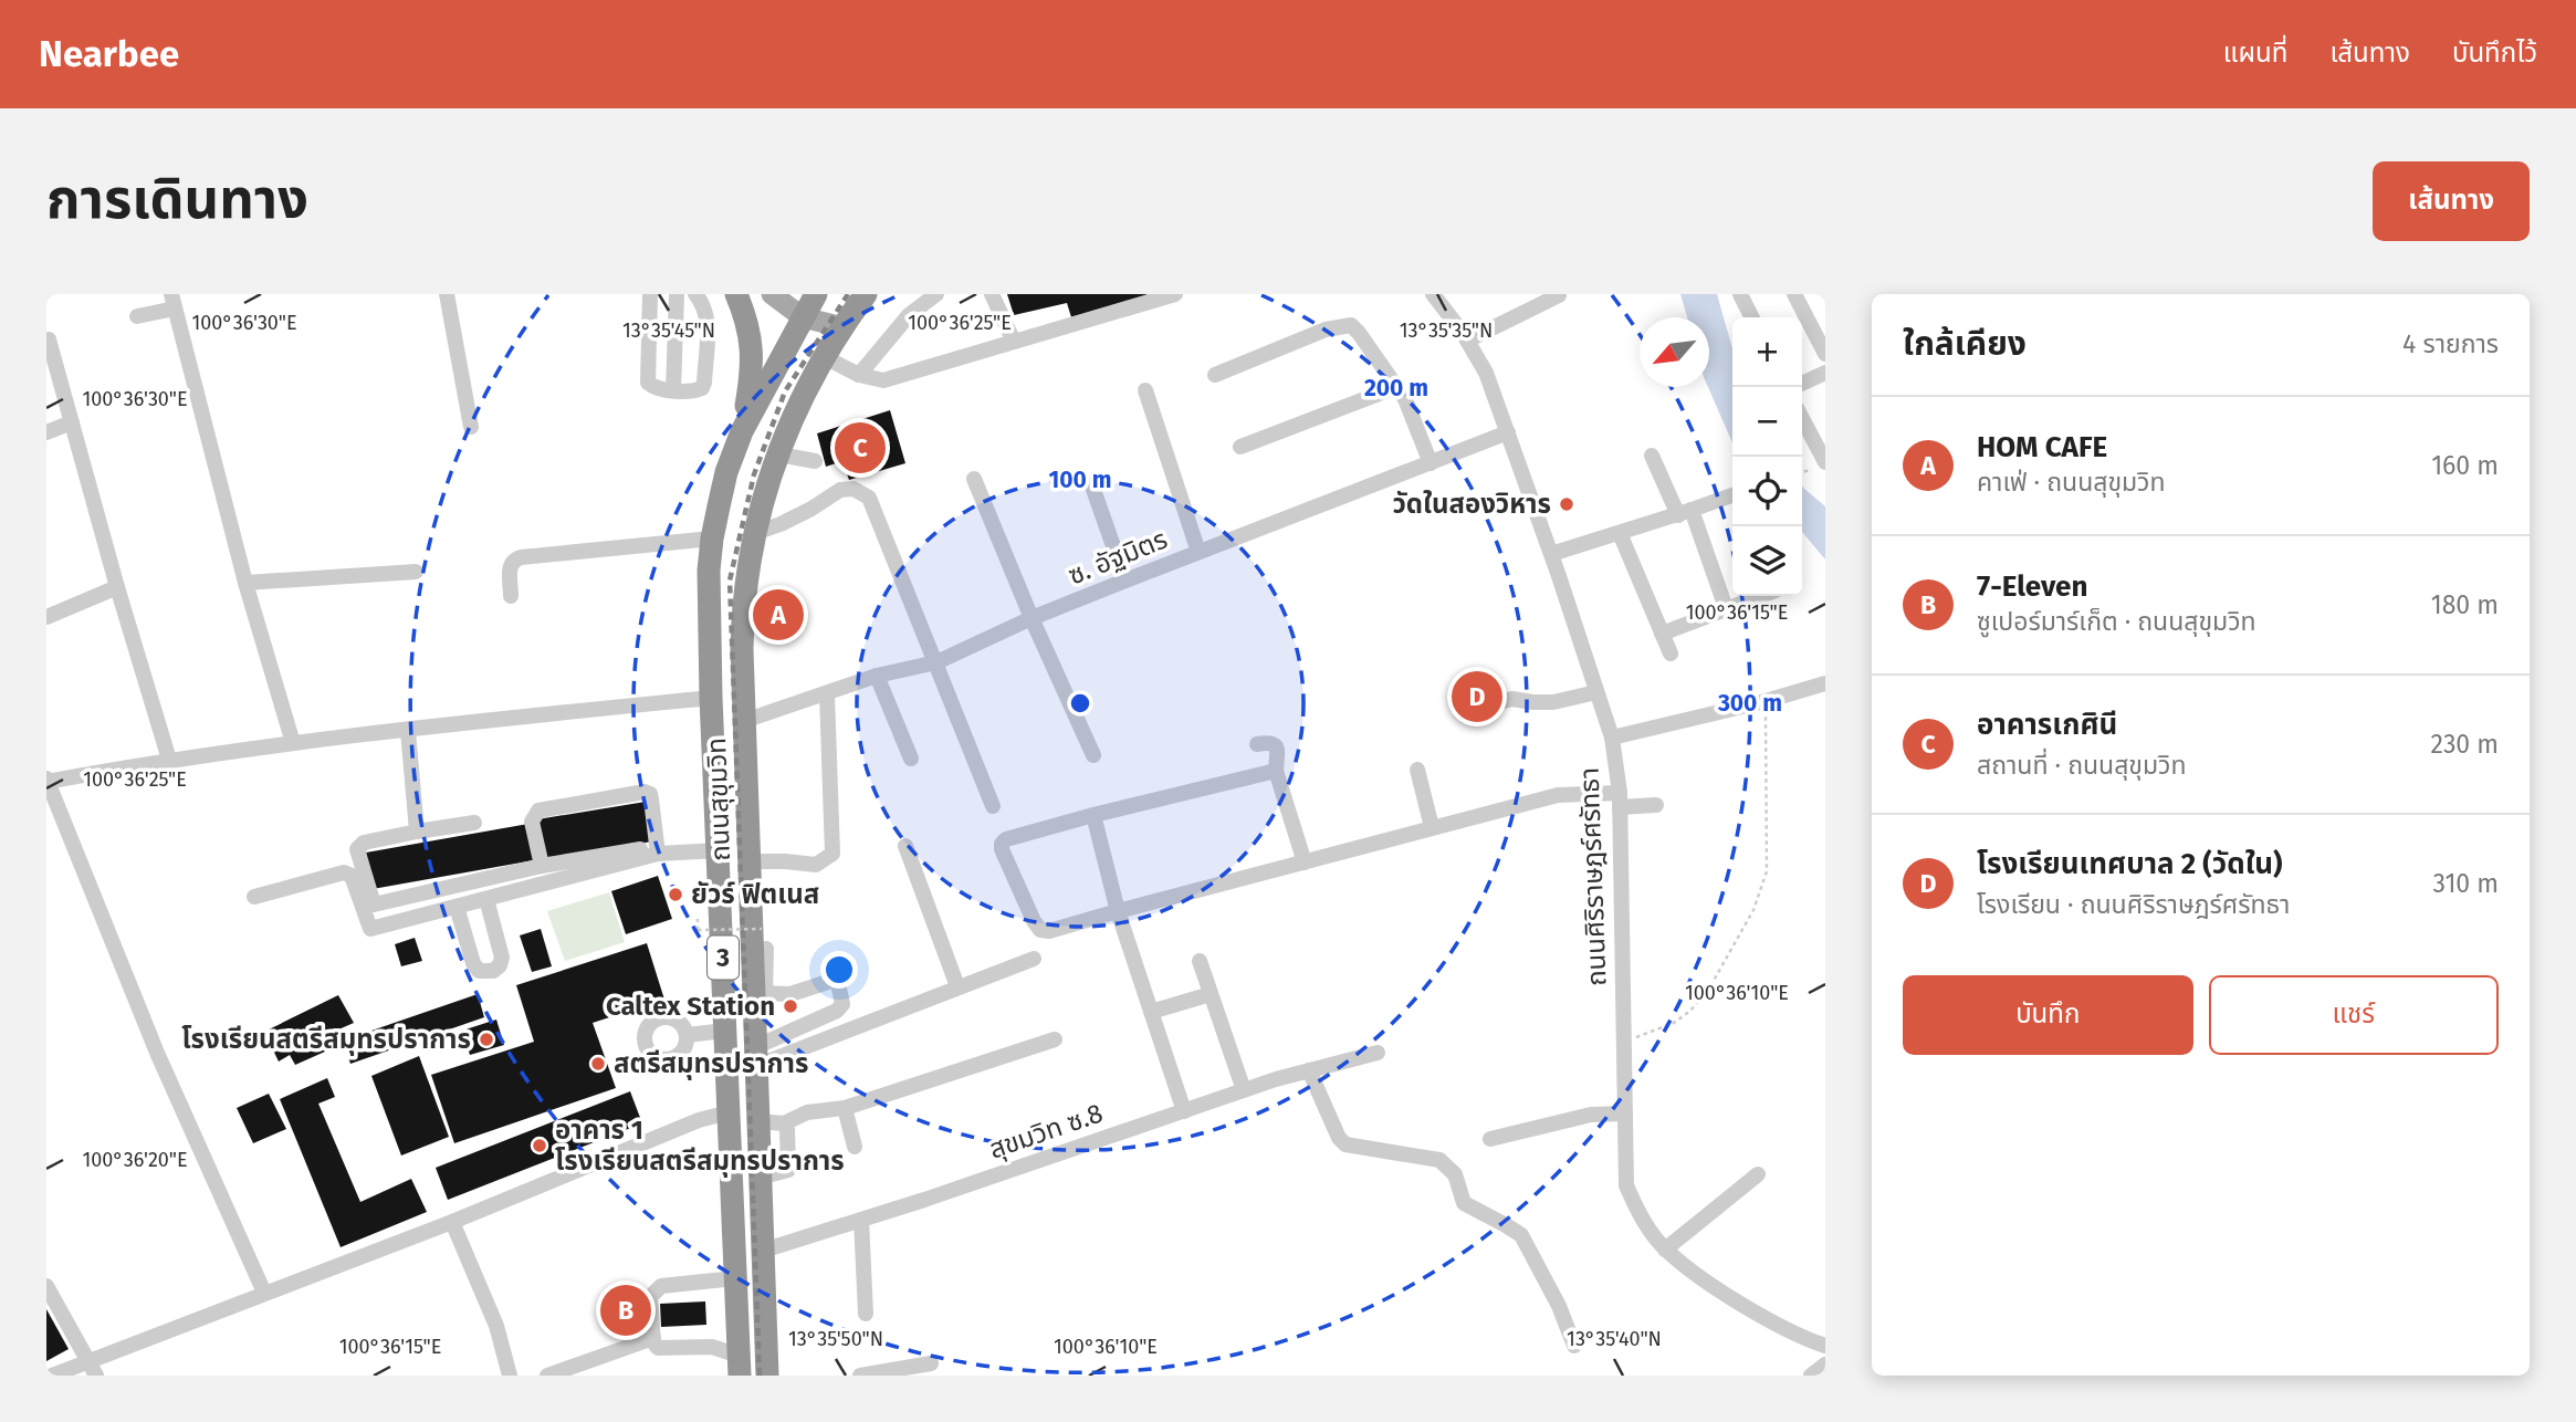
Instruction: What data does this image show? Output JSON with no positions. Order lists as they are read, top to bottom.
{
  "streets": {
    "highway": ["ถนนสุขุมวิท", "3"],
    "street": ["ซ. อัฐมิตร", "ถนนศิริราษฎร์ศรัทธา", "สุขมวิท ซ.8"]
  },
  "crossings": [
    ["ซ. อัฐมิตร", "ถนนสุขุมวิท"],
    ["ซ. อัฐมิตร", "ถนนศิริราษฎร์ศรัทธา"],
    ["ถนนสุขุมวิท", "สุขมวิท ซ.8"]
  ],
  "places": [
    "วัดในสองวิหาร",
    "ยัวร์ ฟิตเนส",
    "Caltex Station",
    "โรงเรียนสตรีสมุทรปราการ",
    "สตรีสมุทรปราการ",
    "อาคาร 1 โรงเรียนสตรีสมุทรปราการ"
  ],
  "north": "bottom left",
  "page": {
    "header": "Nearbee",
    "nav": ["แผนที่", "เส้นทาง", "บันทึกไว้"],
    "title": "การเดินทาง",
    "buttons": [
      "เส้นทาง",
      ["บันทึก", "แชร์"]
    ],
    "heading": ["ใกล้เคียง", "4 รายการ"],
    "map_buttons": ["+", "−"],
    "list": [
      {
        "mark": "A",
        "name": "HOM CAFE",
        "note": "คาเฟ่ · ถนนสุขุมวิท",
        "value": "160 m"
      },
      {
        "mark": "B",
        "name": "7-Eleven",
        "note": "ซูเปอร์มาร์เก็ต · ถนนสุขุมวิท",
        "value": "180 m"
      },
      {
        "mark": "C",
        "name": "อาคารเกศินี",
        "note": "สถานที่ · ถนนสุขุมวิท",
        "value": "230 m"
      },
      {
        "mark": "D",
        "name": "โรงเรียนเทศบาล 2 (วัดใน)",
        "note": "โรงเรียน · ถนนศิริราษฎร์ศรัทธา",
        "value": "310 m"
      }
    ],
    "pins": [
      "C",
      "A",
      "D",
      "B"
    ]
  },
  "coordinates": [
    "100°36'30\"E",
    "100°36'25\"E",
    "13°35'45\"N",
    "13°35'35\"N",
    "100°36'15\"E",
    "100°36'10\"E",
    "100°36'20\"E",
    "13°35'50\"N",
    "13°35'40\"N"
  ],
  "rings": ["200 m", "100 m", "300 m"]
}
